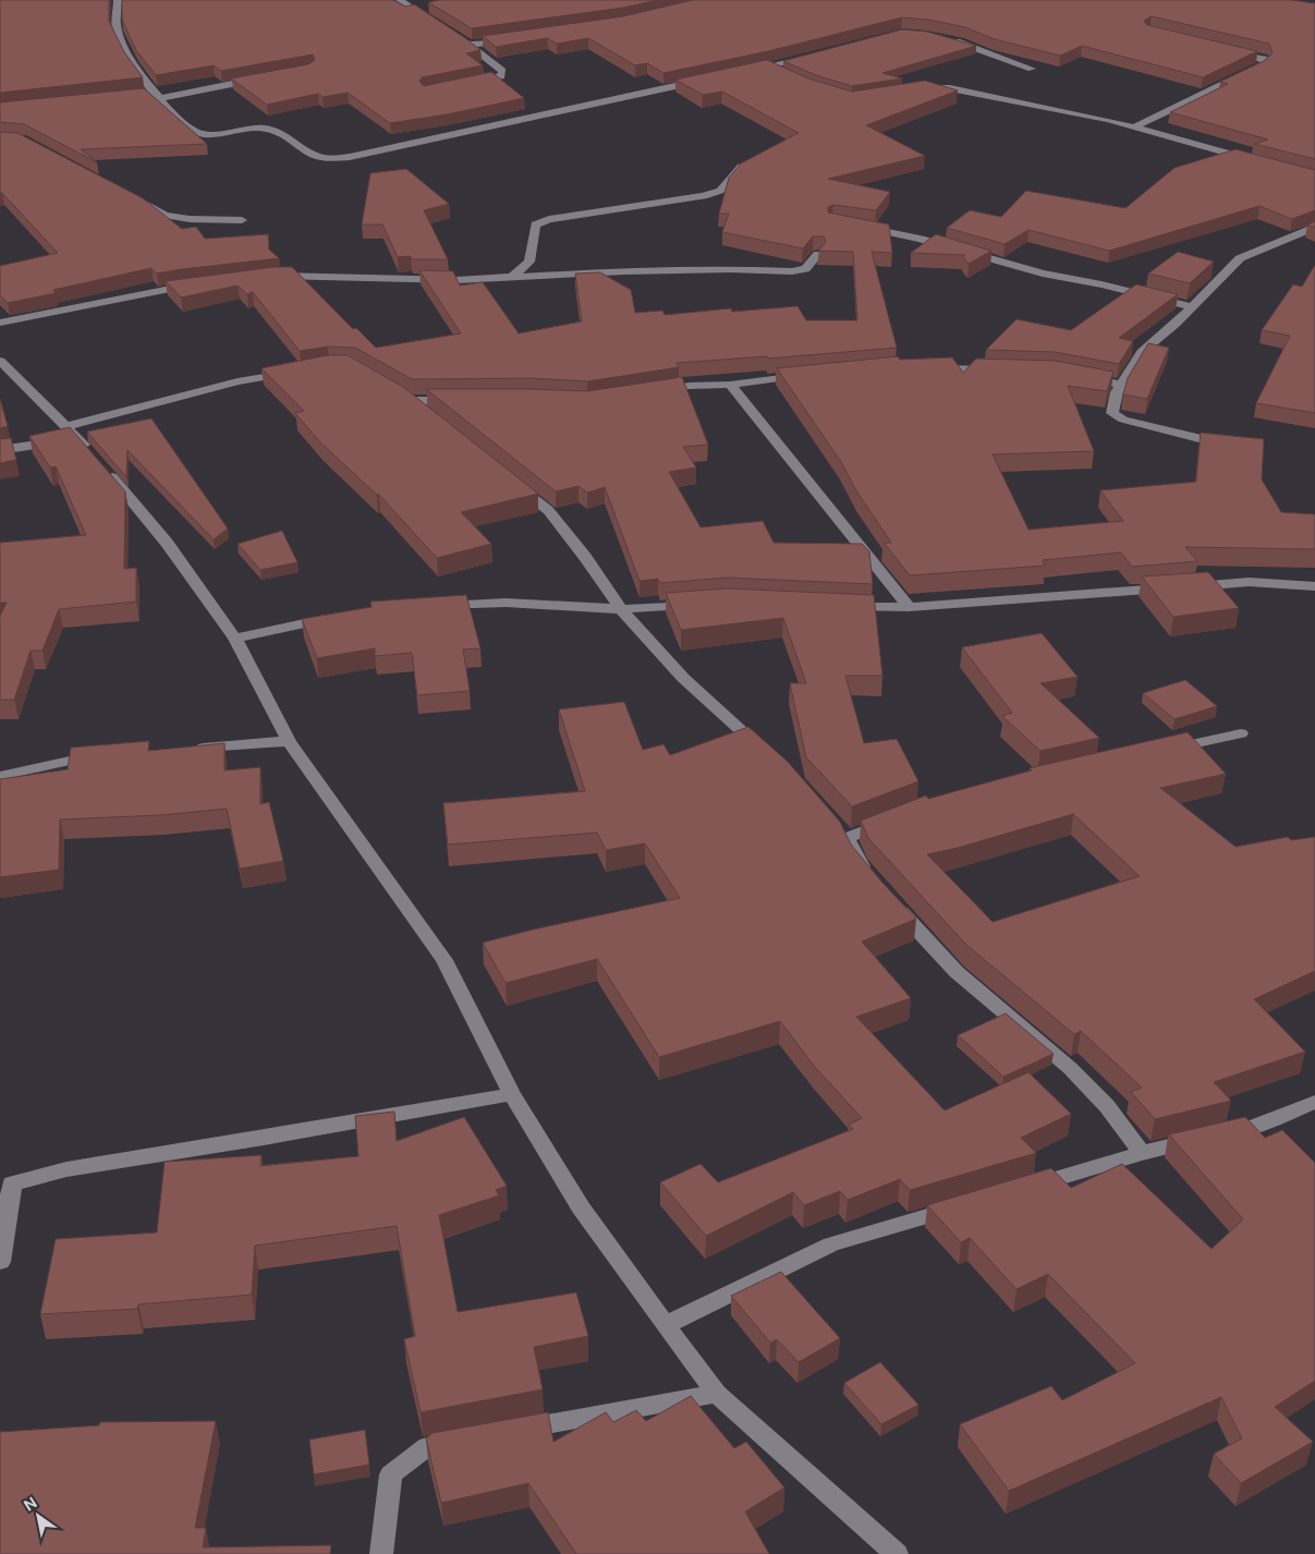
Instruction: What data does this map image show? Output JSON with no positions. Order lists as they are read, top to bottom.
{
  "north": "top left"
}
